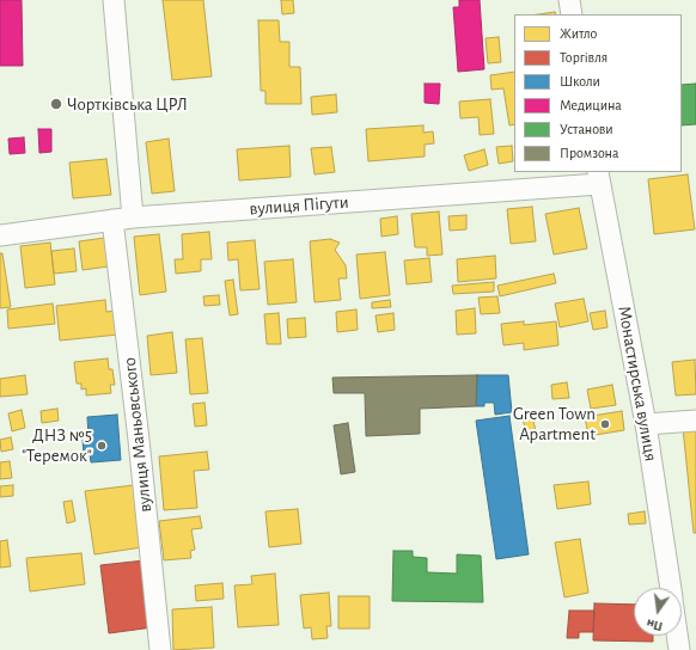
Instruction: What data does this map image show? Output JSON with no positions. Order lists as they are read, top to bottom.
{
  "streets": {
    "street": ["вулиця Пігути", "Монастирська вулиця", "вулиця Маньовського"]
  },
  "crossings": [
    ["вулиця Пігути", "Монастирська вулиця"],
    ["вулиця Пігути", "вулиця Маньовського"]
  ],
  "places": ["Чортківська ЦРЛ", "Green Town Apartment", "ДНЗ №5 \"Теремок\""],
  "legend": [
    "Житло",
    "Торгівля",
    "Школи",
    "Медицина",
    "Установи",
    "Промзона"
  ],
  "north": "bottom"
}
